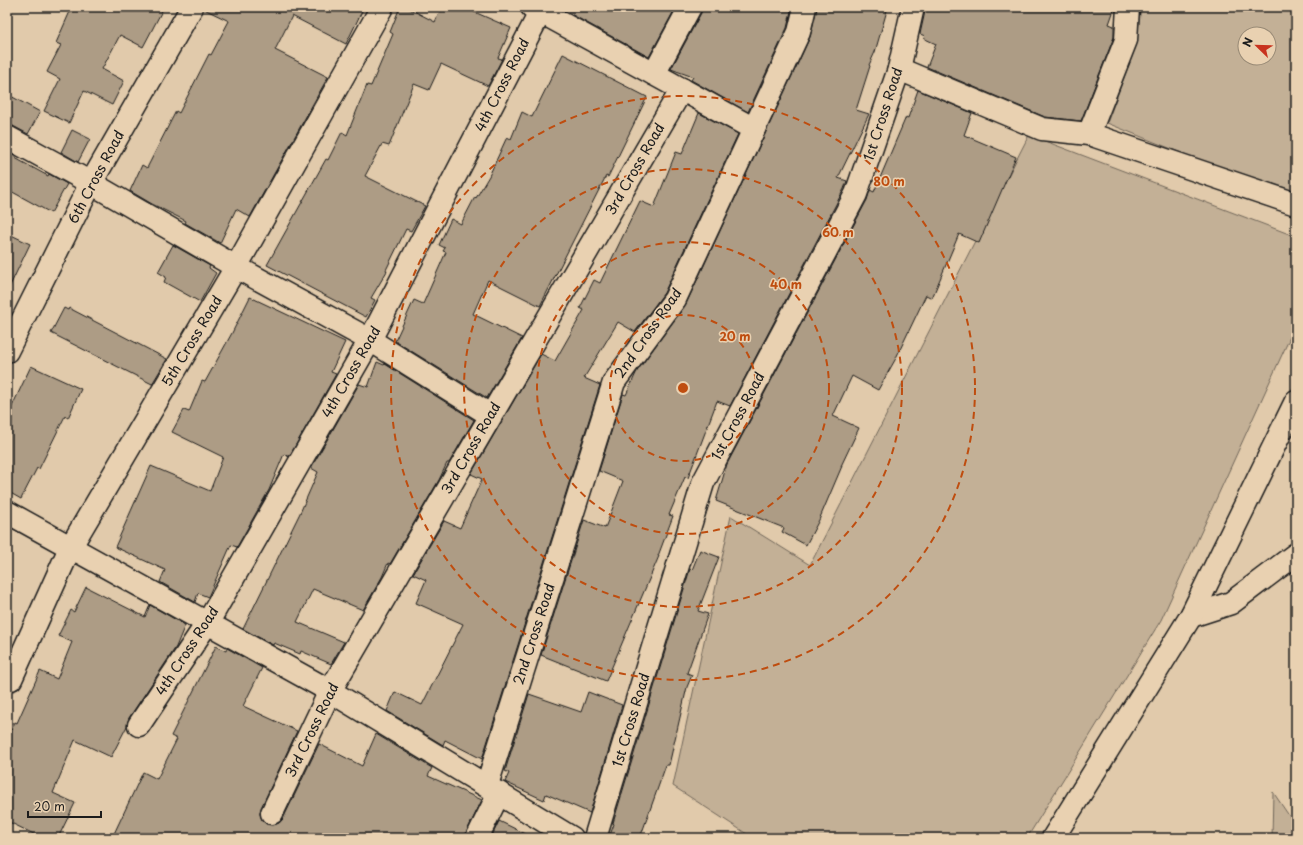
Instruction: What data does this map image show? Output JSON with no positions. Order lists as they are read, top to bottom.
{
  "streets": {
    "street": [
      "4th Cross Road",
      "1st Cross Road",
      "3rd Cross Road",
      "6th Cross Road",
      "2nd Cross Road",
      "5th Cross Road"
    ]
  },
  "scale_bar": "20 m",
  "north": "top left",
  "rings": [
    "80 m",
    "60 m",
    "40 m",
    "20 m"
  ]
}
